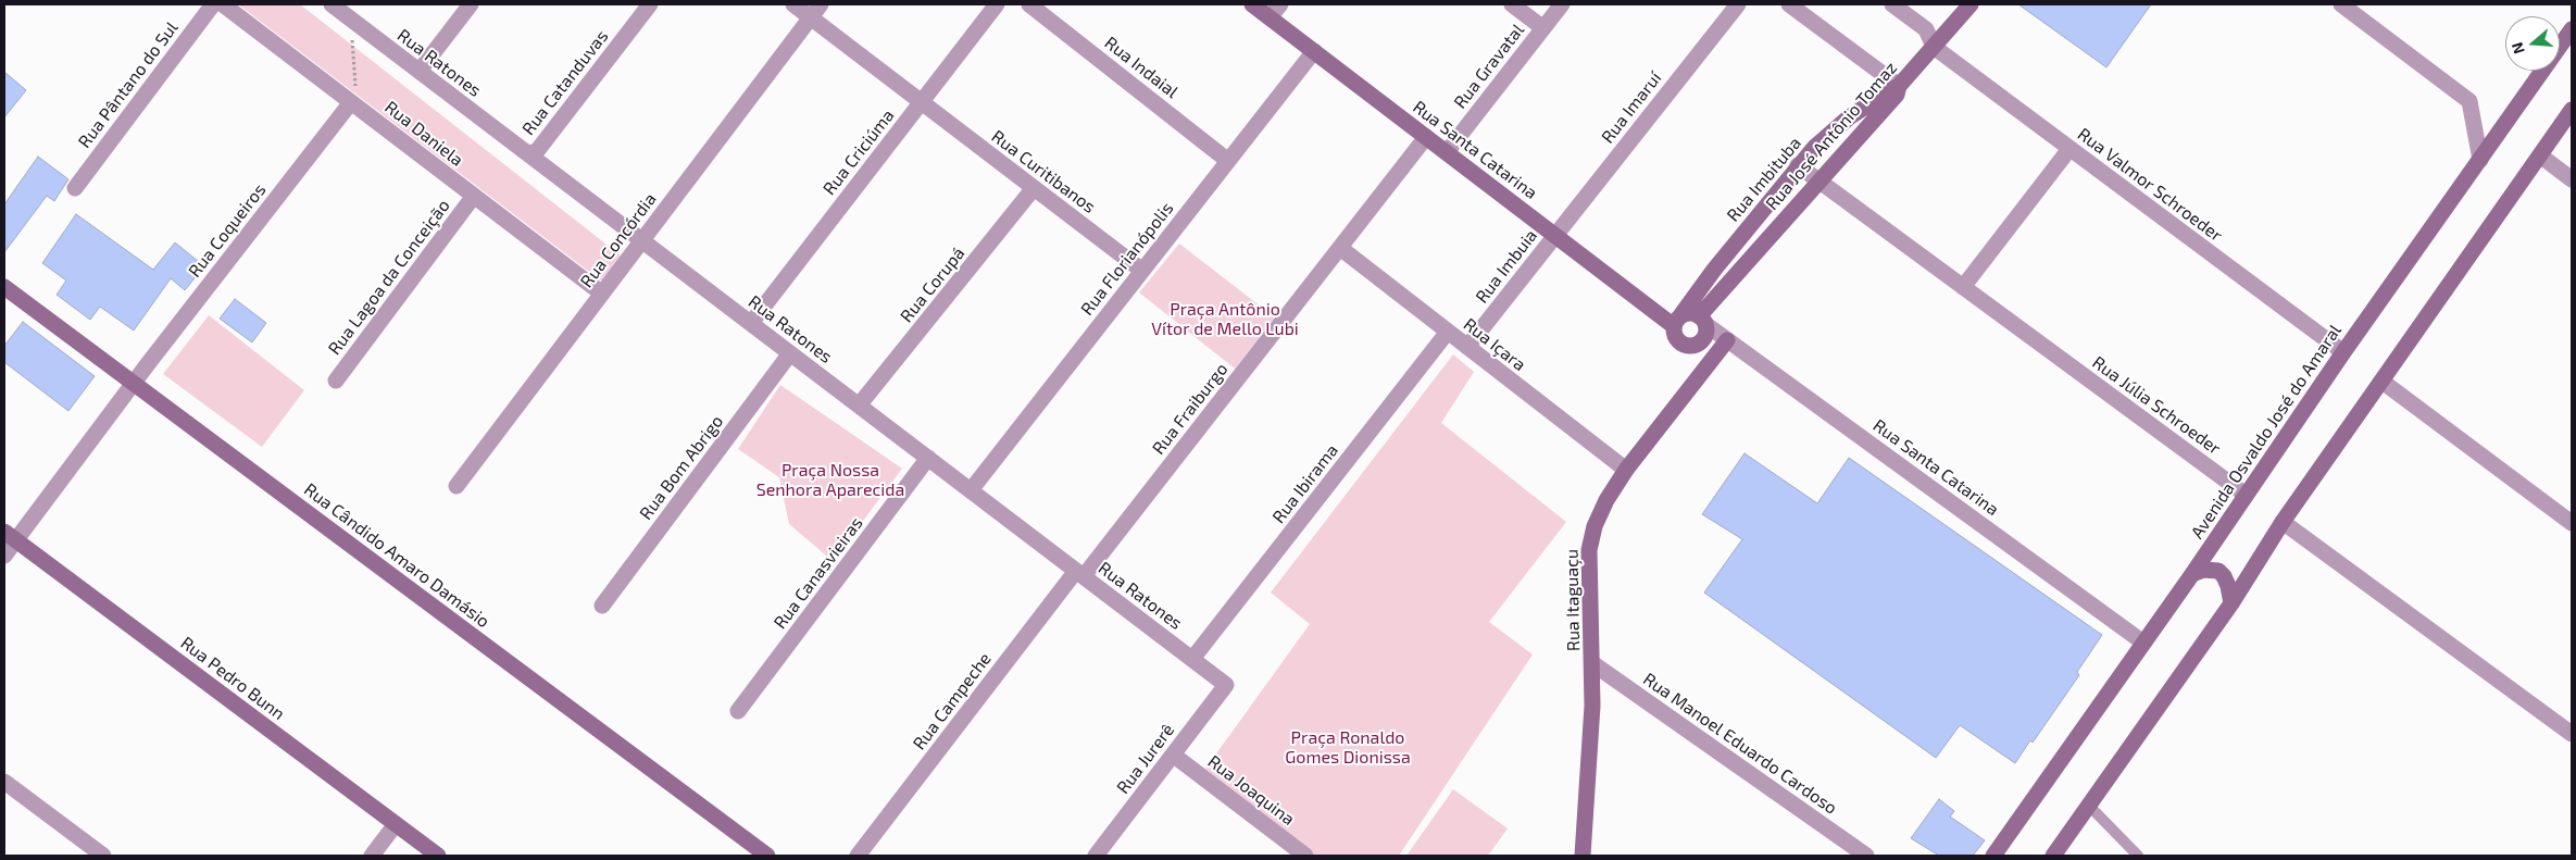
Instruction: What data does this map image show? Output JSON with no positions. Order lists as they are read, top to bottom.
{
  "streets": {
    "main road": [
      "Rua José Antônio Tomaz",
      "Rua Santa Catarina",
      "Rua Imbituba",
      "Avenida Osvaldo José do Amaral",
      "Rua Cândido Amaro Damásio",
      "Rua Itaguaçu",
      "Rua Pedro Bunn"
    ],
    "street": [
      "Rua Ratones",
      "Rua Gravatal",
      "Rua Indaial",
      "Rua Catanduvas",
      "Rua Pântano do Sul",
      "Rua Imaruí",
      "Rua Daniela",
      "Rua Criciúma",
      "Rua Curitibanos",
      "Rua Valmor Schroeder",
      "Rua Coqueiros",
      "Rua Concórdia",
      "Rua Florianópolis",
      "Rua Imbuia",
      "Rua Lagoa da Conceição",
      "Rua Corupá",
      "Rua Içara",
      "Rua Júlia Schroeder",
      "Rua Fraiburgo",
      "Rua Bom Abrigo",
      "Rua Ibirama",
      "Rua Canasvieiras",
      "Rua Campeche",
      "Rua Manoel Eduardo Cardoso",
      "Rua Jurerê",
      "Rua Joaquina"
    ]
  },
  "crossings": [
    ["Rua Ratones", "Rua Catanduvas"],
    ["Rua Ratones", "Rua Criciúma"],
    ["Rua Ratones", "Rua Concórdia"],
    ["Rua Ratones", "Rua Florianópolis"],
    ["Rua Ratones", "Rua Corupá"],
    ["Rua Ratones", "Rua Fraiburgo"],
    ["Rua Ratones", "Rua Bom Abrigo"],
    ["Rua Ratones", "Rua Ibirama"],
    ["Rua Ratones", "Rua Canasvieiras"],
    ["Rua Ratones", "Rua Campeche"],
    ["Rua Ratones", "Rua Jurerê"],
    ["Rua Gravatal", "Rua Santa Catarina"],
    ["Rua Indaial", "Rua Florianópolis"],
    ["Rua Imaruí", "Rua Santa Catarina"],
    ["Rua Imaruí", "Rua Imbuia"],
    ["Rua Daniela", "Rua Coqueiros"],
    ["Rua Daniela", "Rua Concórdia"],
    ["Rua Daniela", "Rua Lagoa da Conceição"],
    ["Rua José Antônio Tomaz", "Rua Santa Catarina"],
    ["Rua José Antônio Tomaz", "Rua Imbituba"],
    ["Rua José Antônio Tomaz", "Rua Valmor Schroeder"],
    ["Rua José Antônio Tomaz", "Rua Júlia Schroeder"],
    ["Rua Santa Catarina", "Rua Imbituba"],
    ["Rua Santa Catarina", "Rua Florianópolis"],
    ["Rua Santa Catarina", "Rua Imbuia"],
    ["Rua Santa Catarina", "Rua Fraiburgo"],
    ["Rua Santa Catarina", "Avenida Osvaldo José do Amaral"],
    ["Rua Santa Catarina", "Rua Itaguaçu"],
    ["Rua Criciúma", "Rua Curitibanos"],
    ["Rua Curitibanos", "Rua Concórdia"],
    ["Rua Curitibanos", "Rua Florianópolis"],
    ["Rua Curitibanos", "Rua Corupá"],
    ["Rua Imbituba", "Rua Júlia Schroeder"],
    ["Rua Valmor Schroeder", "Avenida Osvaldo José do Amaral"],
    ["Rua Coqueiros", "Rua Cândido Amaro Damásio"],
    ["Rua Coqueiros", "Rua Pedro Bunn"],
    ["Rua Imbuia", "Rua Içara"],
    ["Rua Içara", "Rua Fraiburgo"],
    ["Rua Içara", "Rua Ibirama"],
    ["Rua Içara", "Rua Itaguaçu"],
    ["Rua Júlia Schroeder", "Avenida Osvaldo José do Amaral"],
    ["Rua Fraiburgo", "Rua Campeche"],
    ["Rua Itaguaçu", "Rua Manoel Eduardo Cardoso"],
    ["Rua Jurerê", "Rua Joaquina"]
  ],
  "parks": ["Praça Antônio Vítor de Mello Lubi", "Praça Nossa Senhora Aparecida", "Praça Ronaldo Gomes Dionissa"],
  "north": "left"
}
